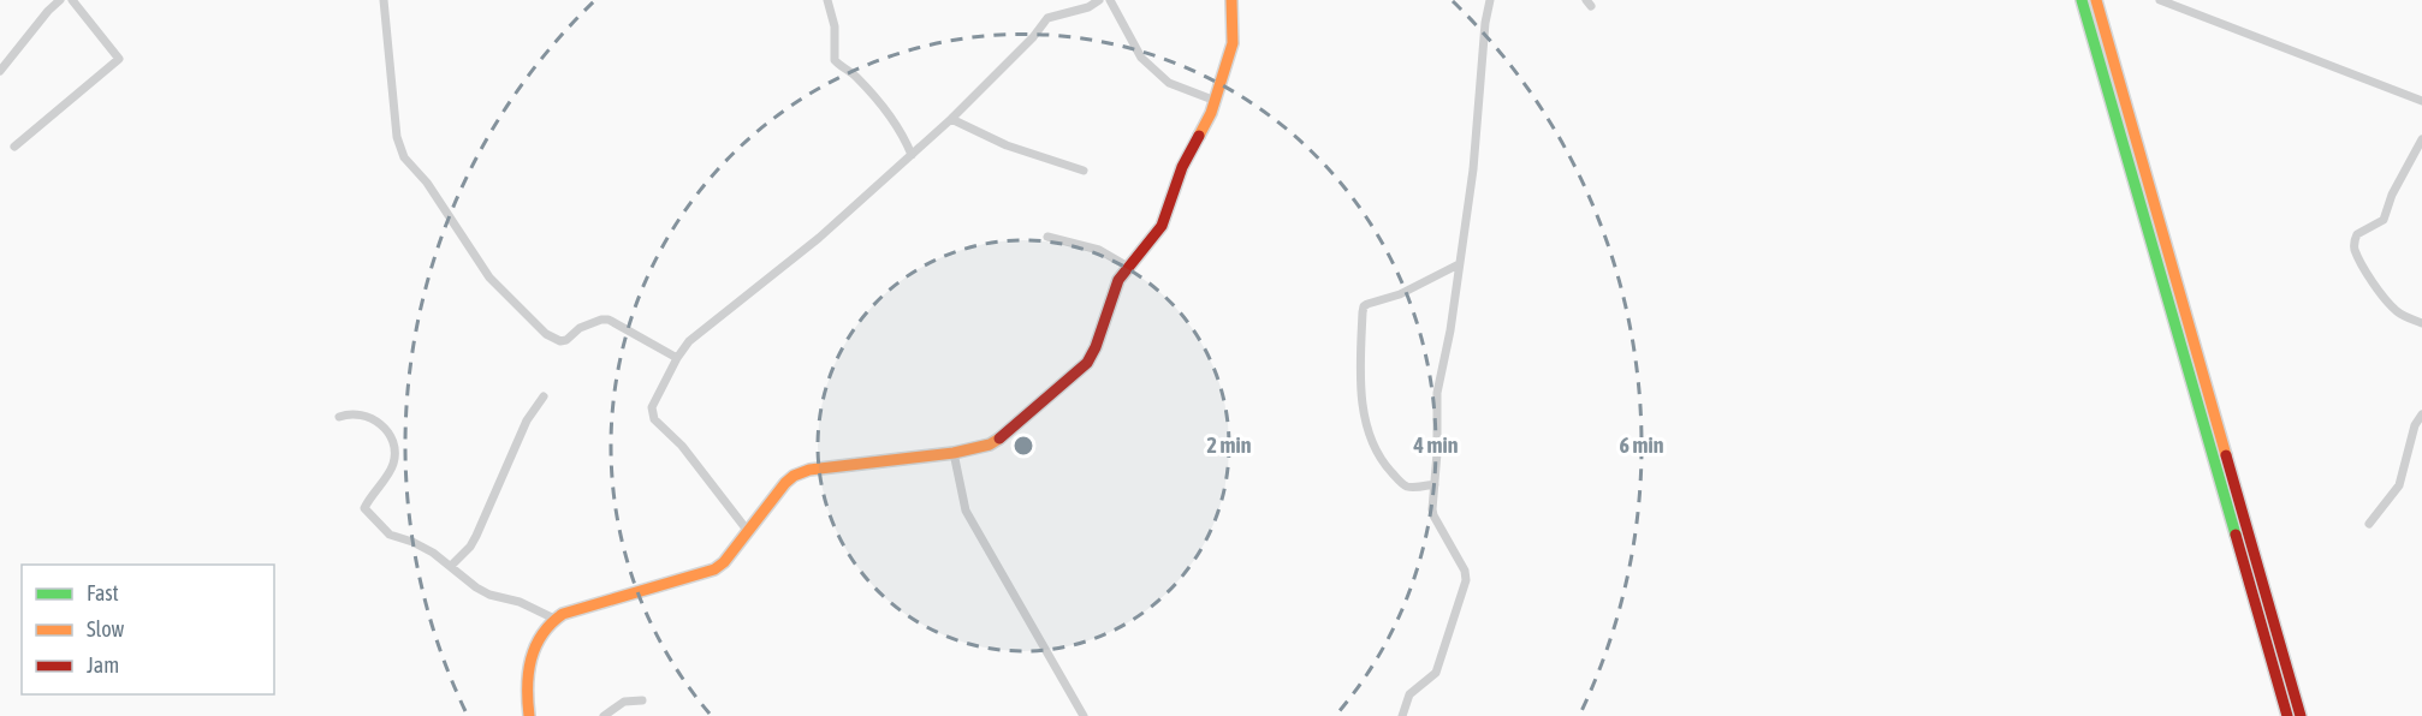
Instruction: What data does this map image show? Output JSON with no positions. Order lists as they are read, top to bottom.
{
  "legend": ["Fast", "Slow", "Jam"],
  "rings": ["2 min", "4 min", "6 min"]
}
